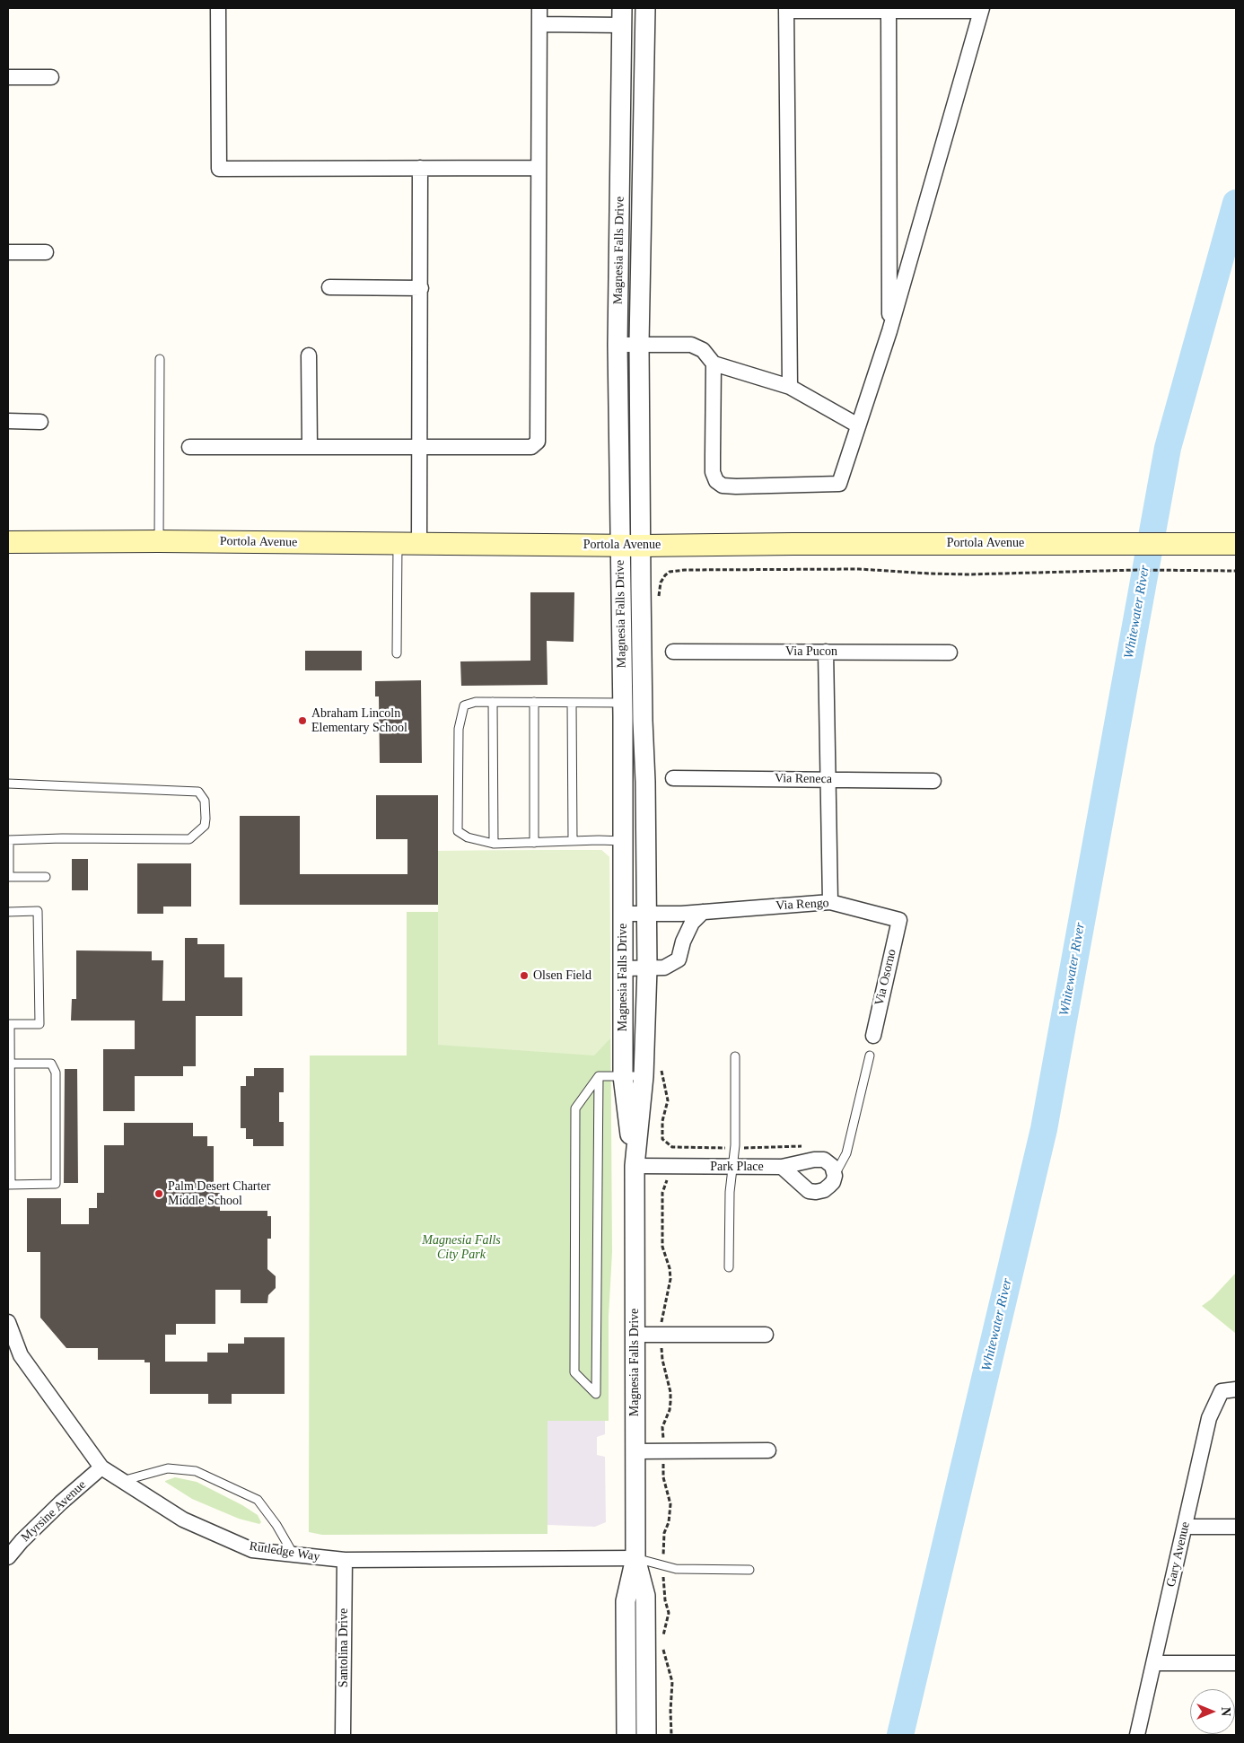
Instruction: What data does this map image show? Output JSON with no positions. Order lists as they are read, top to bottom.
{
  "streets": {
    "main road": ["Portola Avenue"],
    "street": [
      "Magnesia Falls Drive",
      "Via Pucon",
      "Via Reneca",
      "Via Rengo",
      "Via Osorno",
      "Park Place",
      "Myrsine Avenue",
      "Rutledge Way",
      "Gary Avenue",
      "Santolina Drive"
    ]
  },
  "crossings": [
    ["Magnesia Falls Drive", "Portola Avenue"],
    ["Magnesia Falls Drive", "Via Rengo"],
    ["Magnesia Falls Drive", "Park Place"],
    ["Magnesia Falls Drive", "Rutledge Way"],
    ["Via Rengo", "Via Osorno"],
    ["Myrsine Avenue", "Rutledge Way"],
    ["Rutledge Way", "Santolina Drive"]
  ],
  "water": ["Whitewater River"],
  "parks": ["Magnesia Falls City Park"],
  "places": ["Abraham Lincoln Elementary School", "Olsen Field", "Palm Desert Charter Middle School"],
  "north": "right"
}
